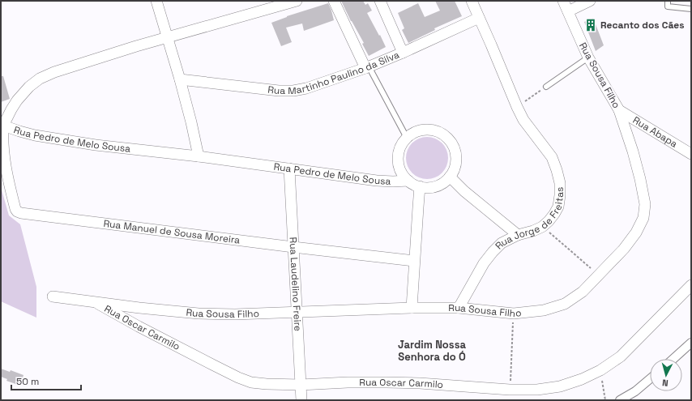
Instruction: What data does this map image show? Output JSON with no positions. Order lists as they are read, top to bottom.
{
  "streets": {
    "street": [
      "Rua Martinho Paulino da Silva",
      "Rua Sousa Filho",
      "Rua Abapa",
      "Rua Pedro de Melo Sousa",
      "Rua Jorge de Freitas",
      "Rua Manuel de Sousa Moreira",
      "Rua Laudelino Freire",
      "Rua Oscar Carmilo"
    ]
  },
  "crossings": [
    ["Rua Martinho Paulino da Silva", "Rua Jorge de Freitas"],
    ["Rua Sousa Filho", "Rua Abapa"],
    ["Rua Sousa Filho", "Rua Jorge de Freitas"],
    ["Rua Sousa Filho", "Rua Laudelino Freire"],
    ["Rua Sousa Filho", "Rua Oscar Carmilo"],
    ["Rua Pedro de Melo Sousa", "Rua Manuel de Sousa Moreira"],
    ["Rua Pedro de Melo Sousa", "Rua Laudelino Freire"],
    ["Rua Manuel de Sousa Moreira", "Rua Laudelino Freire"],
    ["Rua Laudelino Freire", "Rua Oscar Carmilo"]
  ],
  "districts": ["Jardim Nossa Senhora do Ó"],
  "places": {
    "building": ["Recanto dos Cães"]
  },
  "scale_bar": "50 m",
  "north": "bottom"
}
